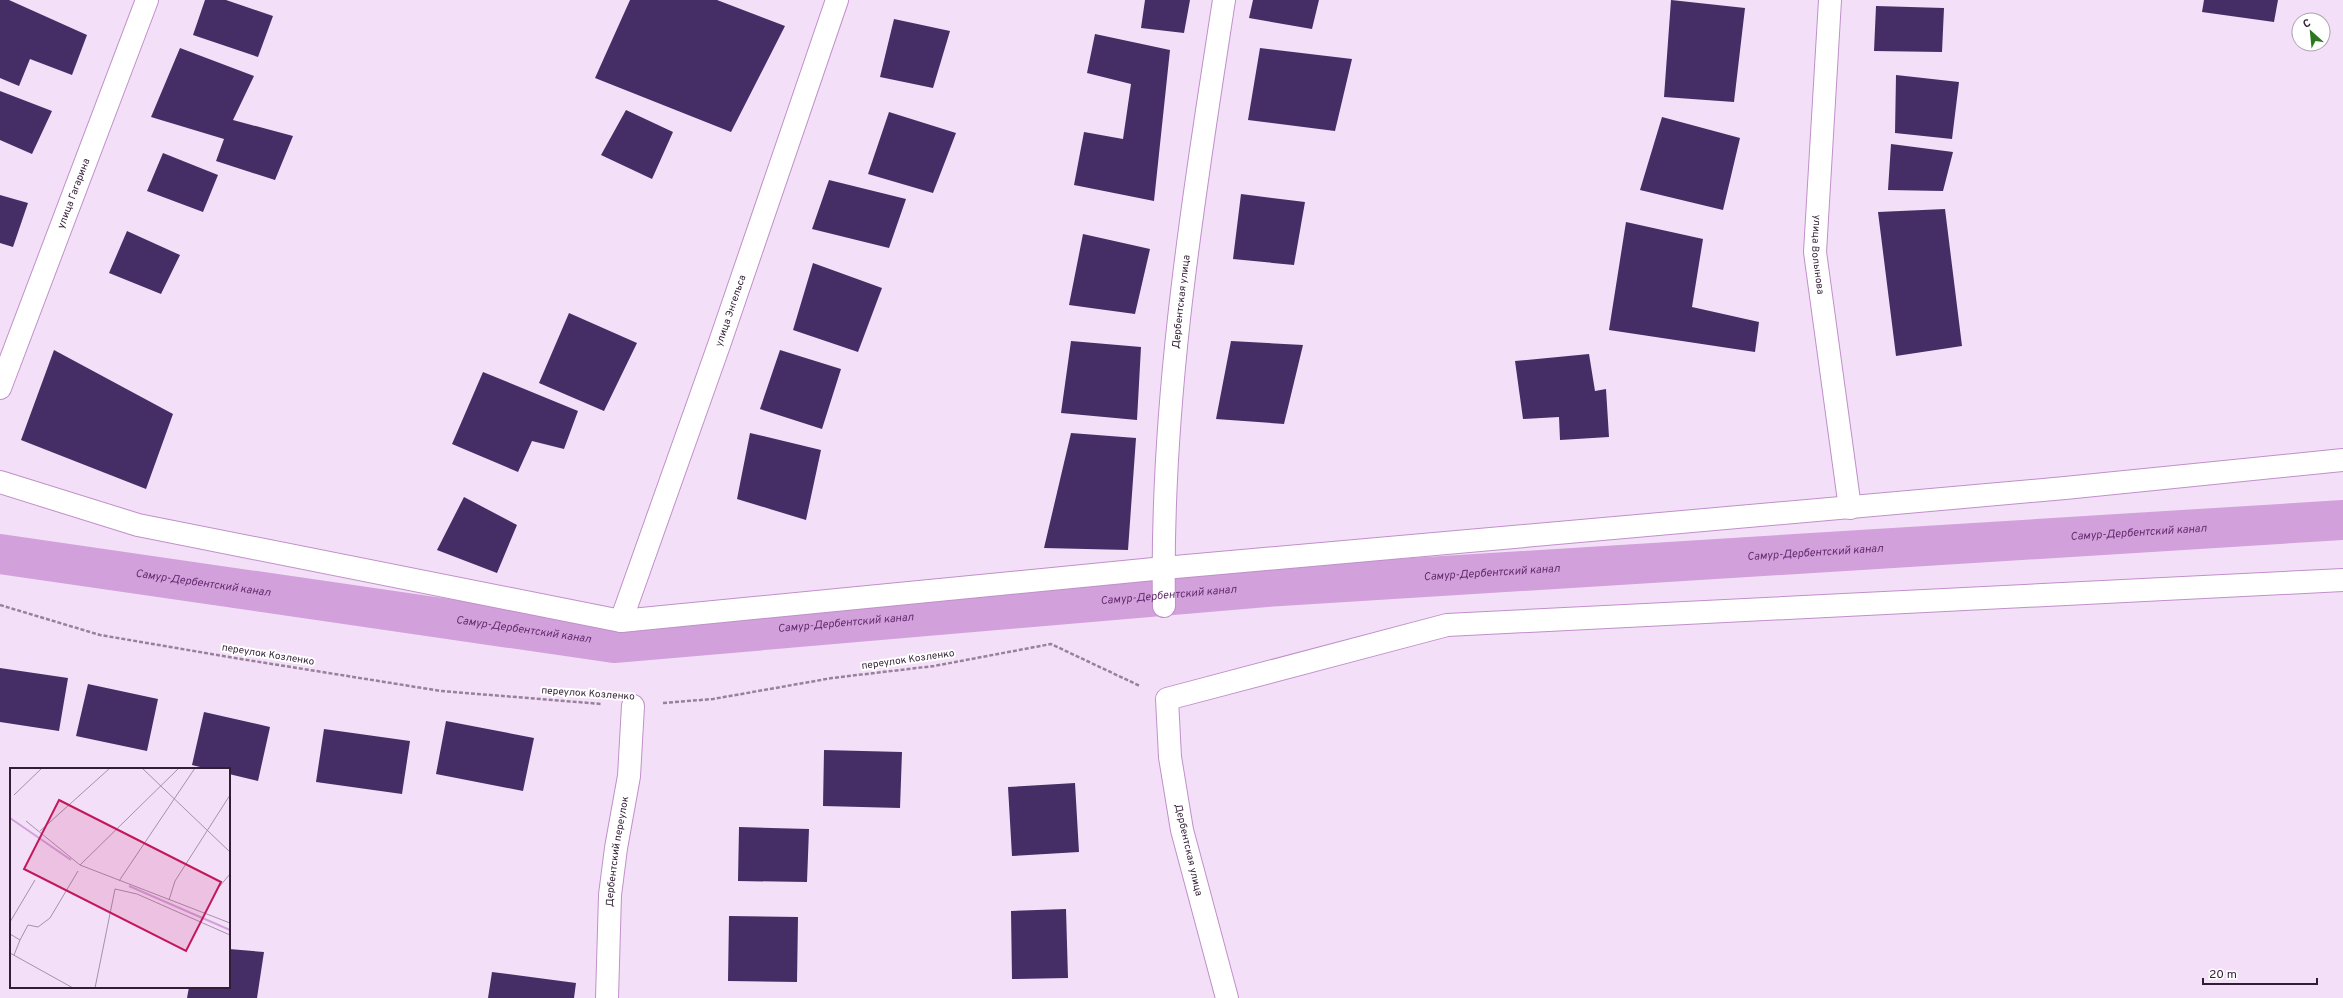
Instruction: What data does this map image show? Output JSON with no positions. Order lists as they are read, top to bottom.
{
  "streets": {
    "street": [
      "улица Гагарина",
      "улица Волынова",
      "Дербентская улица",
      "улица Энгельса",
      "Дербентский переулок"
    ],
    "path": ["переулок Козленко"]
  },
  "crossings": [
    ["Дербентская улица", "переулок Козленко"],
    ["переулок Козленко", "Дербентский переулок"]
  ],
  "water": ["Самур-Дербентский канал"],
  "scale_bar": "20 m",
  "north": "top left"
}
